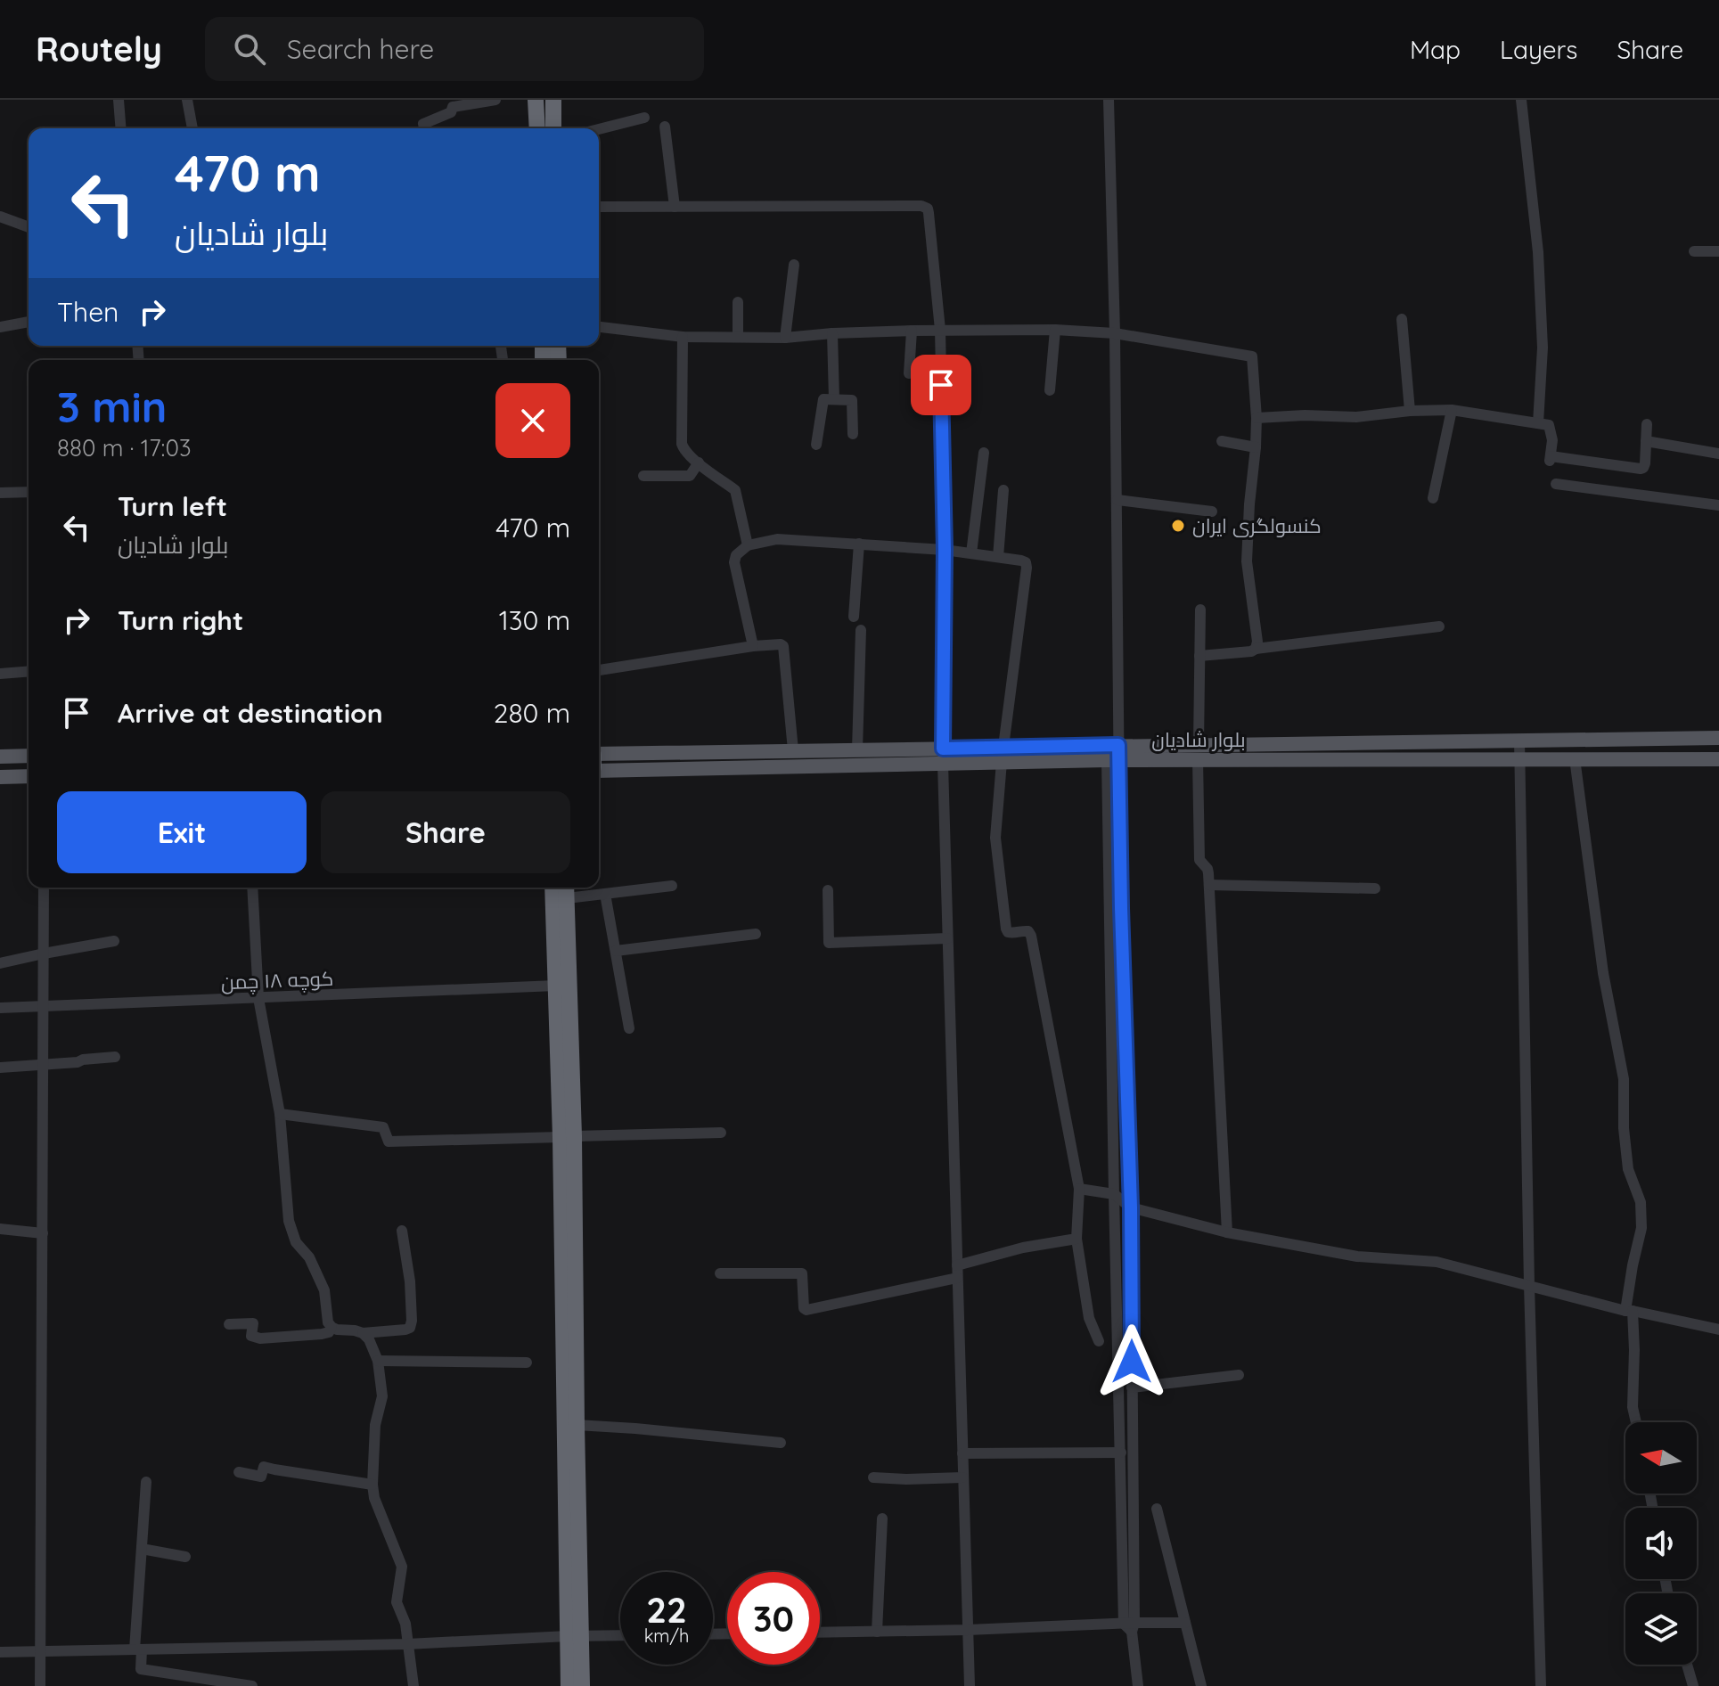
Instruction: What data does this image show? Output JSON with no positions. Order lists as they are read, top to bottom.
{
  "streets": {
    "main road": ["بلوار شادیان"],
    "street": ["كوچه ١٨ چمن"]
  },
  "places": ["کنسولگری ایران"],
  "north": "left",
  "page": {
    "header": "Routely",
    "search": "Search here",
    "nav": ["Map", "Layers", "Share"],
    "turn": ["470 m", "بلوار شادیان"],
    "then": "Then",
    "heading": ["3 min", "880 m · 17:03"],
    "list": [
      {
        "name": "Turn left",
        "note": "بلوار شادیان",
        "value": "470 m"
      },
      {
        "name": "Turn right",
        "value": "130 m"
      },
      {
        "name": "Arrive at destination",
        "value": "280 m"
      }
    ],
    "buttons": ["Exit", "Share"],
    "speed": "22 km/h",
    "limit": "30"
  }
}
